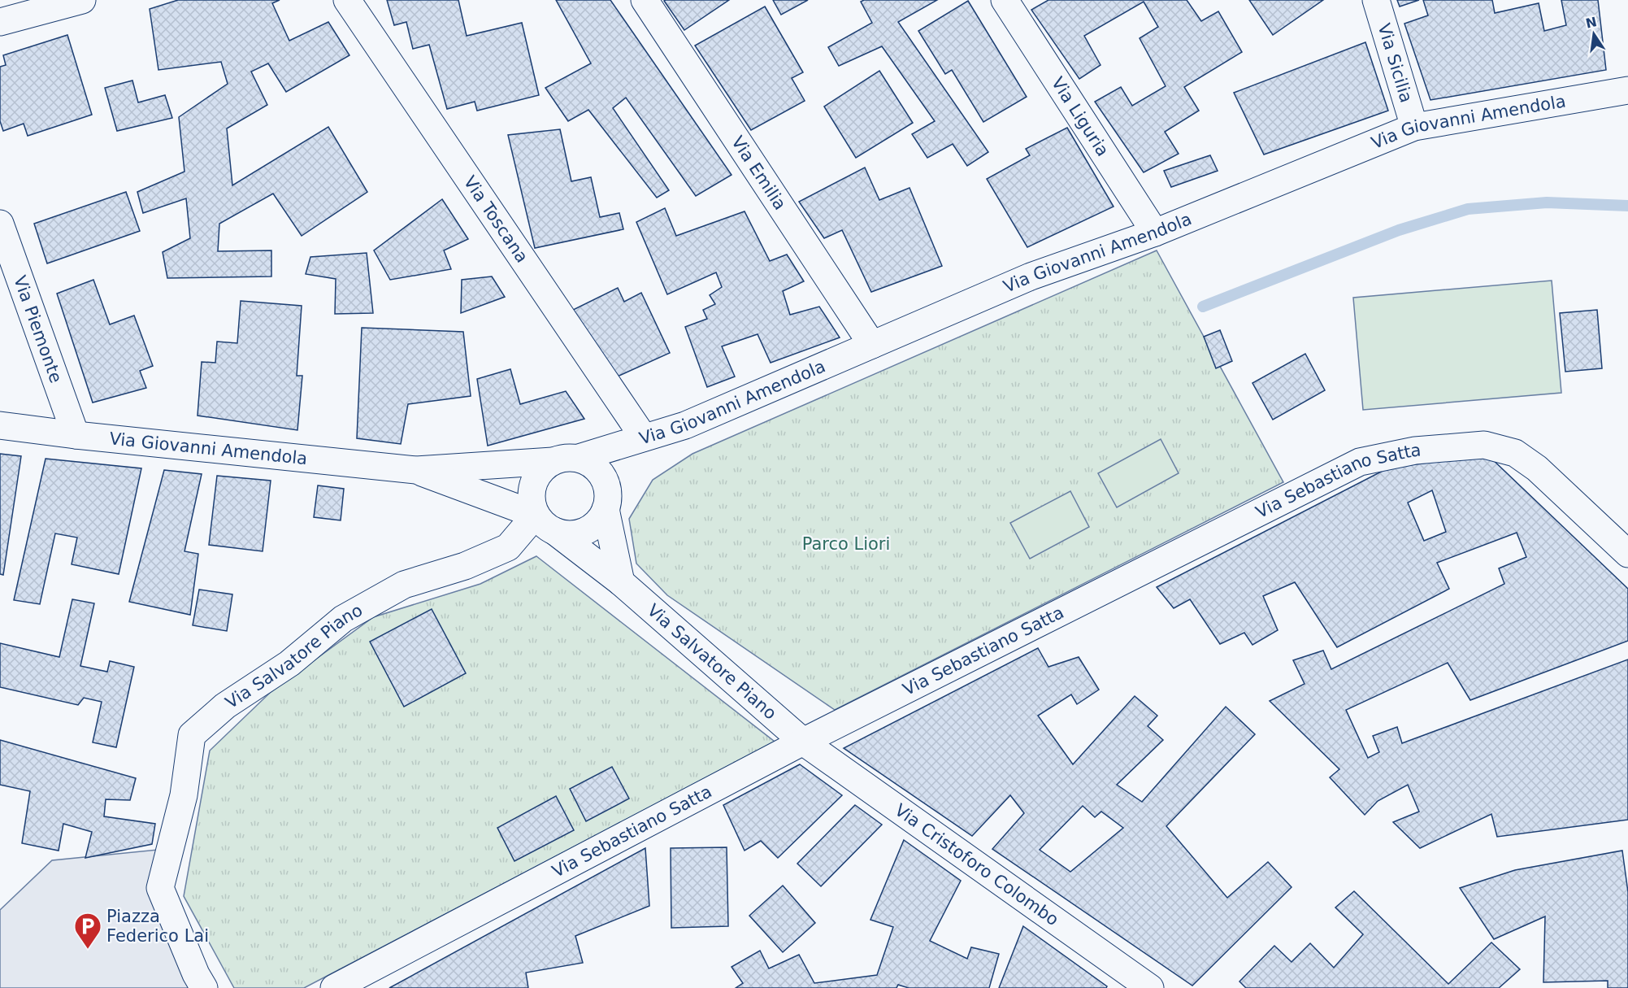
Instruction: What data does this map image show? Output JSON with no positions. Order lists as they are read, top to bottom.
{
  "streets": {
    "street": [
      "Via Sicilia",
      "Via Liguria",
      "Via Giovanni Amendola",
      "Via Emilia",
      "Via Toscana",
      "Via Piemonte",
      "Via Sebastiano Satta",
      "Via Salvatore Piano",
      "Via Cristoforo Colombo"
    ]
  },
  "crossings": [
    ["Via Sicilia", "Via Giovanni Amendola"],
    ["Via Liguria", "Via Giovanni Amendola"],
    ["Via Giovanni Amendola", "Via Emilia"],
    ["Via Giovanni Amendola", "Via Toscana"],
    ["Via Giovanni Amendola", "Via Piemonte"],
    ["Via Giovanni Amendola", "Via Salvatore Piano"],
    ["Via Sebastiano Satta", "Via Salvatore Piano"],
    ["Via Sebastiano Satta", "Via Cristoforo Colombo"],
    ["Via Salvatore Piano", "Via Cristoforo Colombo"]
  ],
  "parks": ["Parco Liori"],
  "places": {
    "parking": ["Piazza Federico Lai"]
  },
  "north": "top"
}
